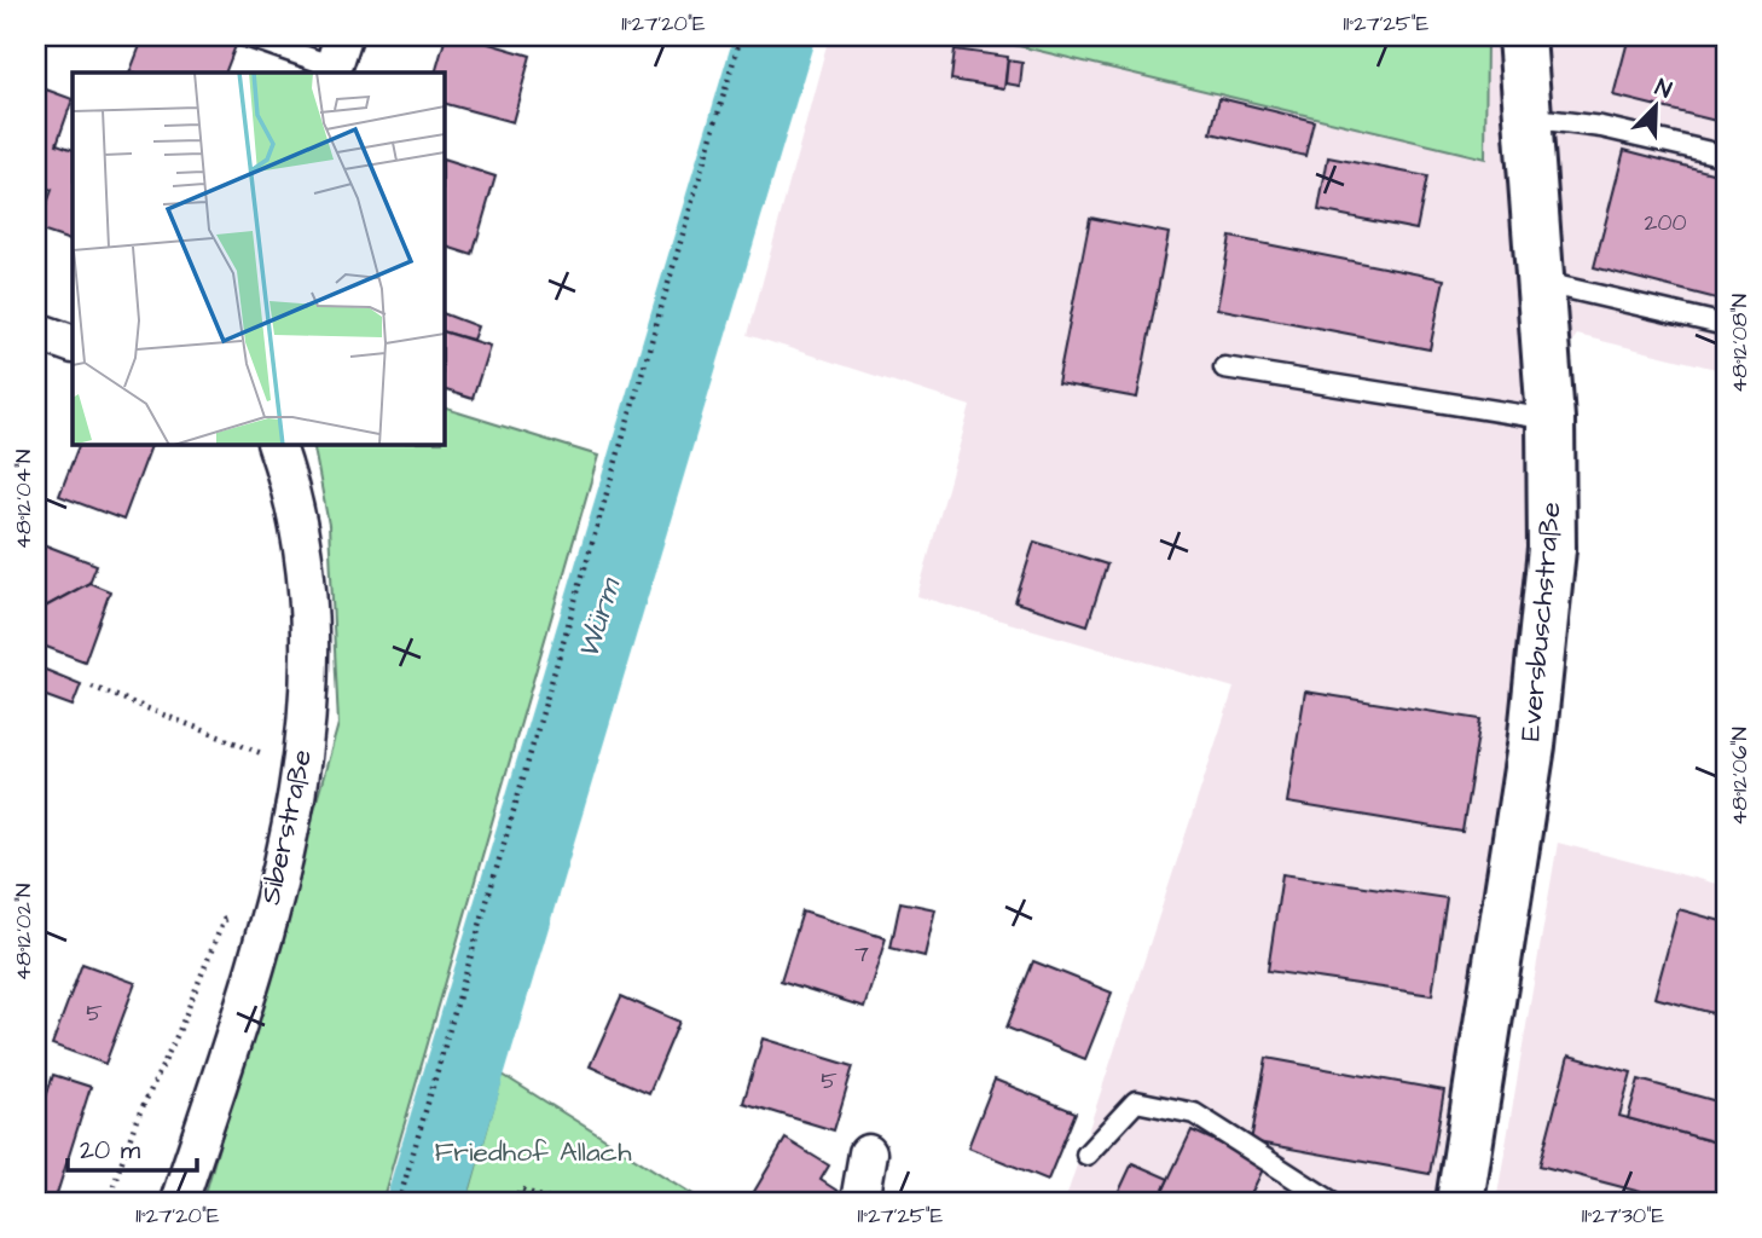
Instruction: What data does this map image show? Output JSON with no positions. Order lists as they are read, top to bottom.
{
  "streets": {
    "main road": ["Eversbuschstraße"],
    "street": ["Siberstraße"]
  },
  "water": ["Würm"],
  "parks": ["Friedhof Allach"],
  "house_numbers": [
    "200",
    "7",
    "5",
    "5"
  ],
  "scale_bar": "20 m",
  "north": "top right",
  "coordinates": [
    "11°27'20\"E",
    "11°27'25\"E",
    "48°12'08\"N",
    "48°12'04\"N",
    "48°12'06\"N",
    "48°12'02\"N",
    "11°27'30\"E"
  ]
}
